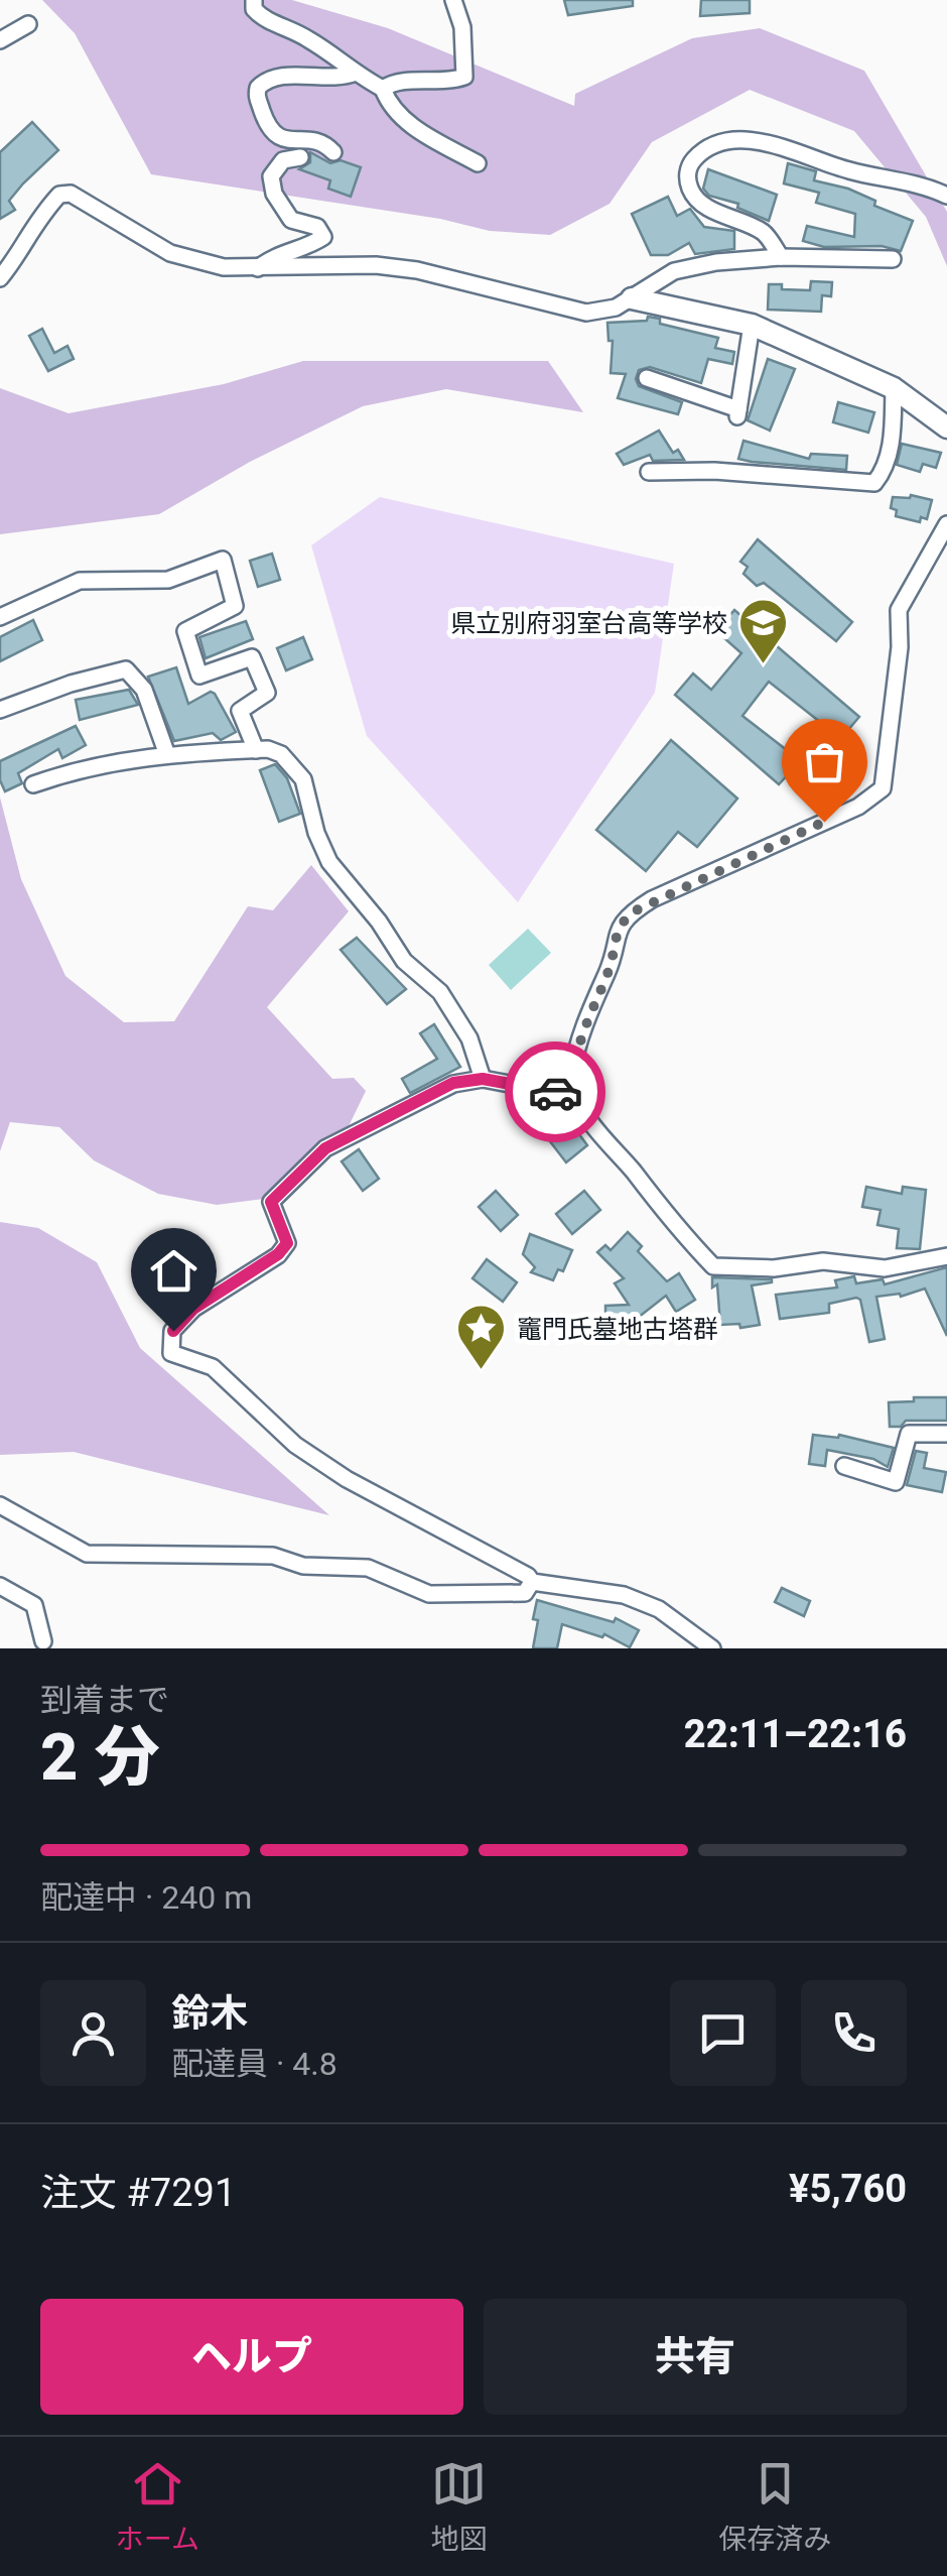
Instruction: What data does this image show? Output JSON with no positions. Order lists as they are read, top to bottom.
{
  "places": {
    "school or university": ["県立別府羽室台高等学校"],
    "place": ["竈門氏墓地古塔群"]
  },
  "page": {
    "heading": ["2 分", "到着まで", "22:11–22:16"],
    "panel": [
      "鈴木",
      "配達員 · 4.8",
      "注文 #7291",
      "¥5,760"
    ],
    "bar": "配達中 · 240 m",
    "buttons": ["ヘルプ", "共有"],
    "tabs": ["ホーム", "地図", "保存済み"]
  }
}
